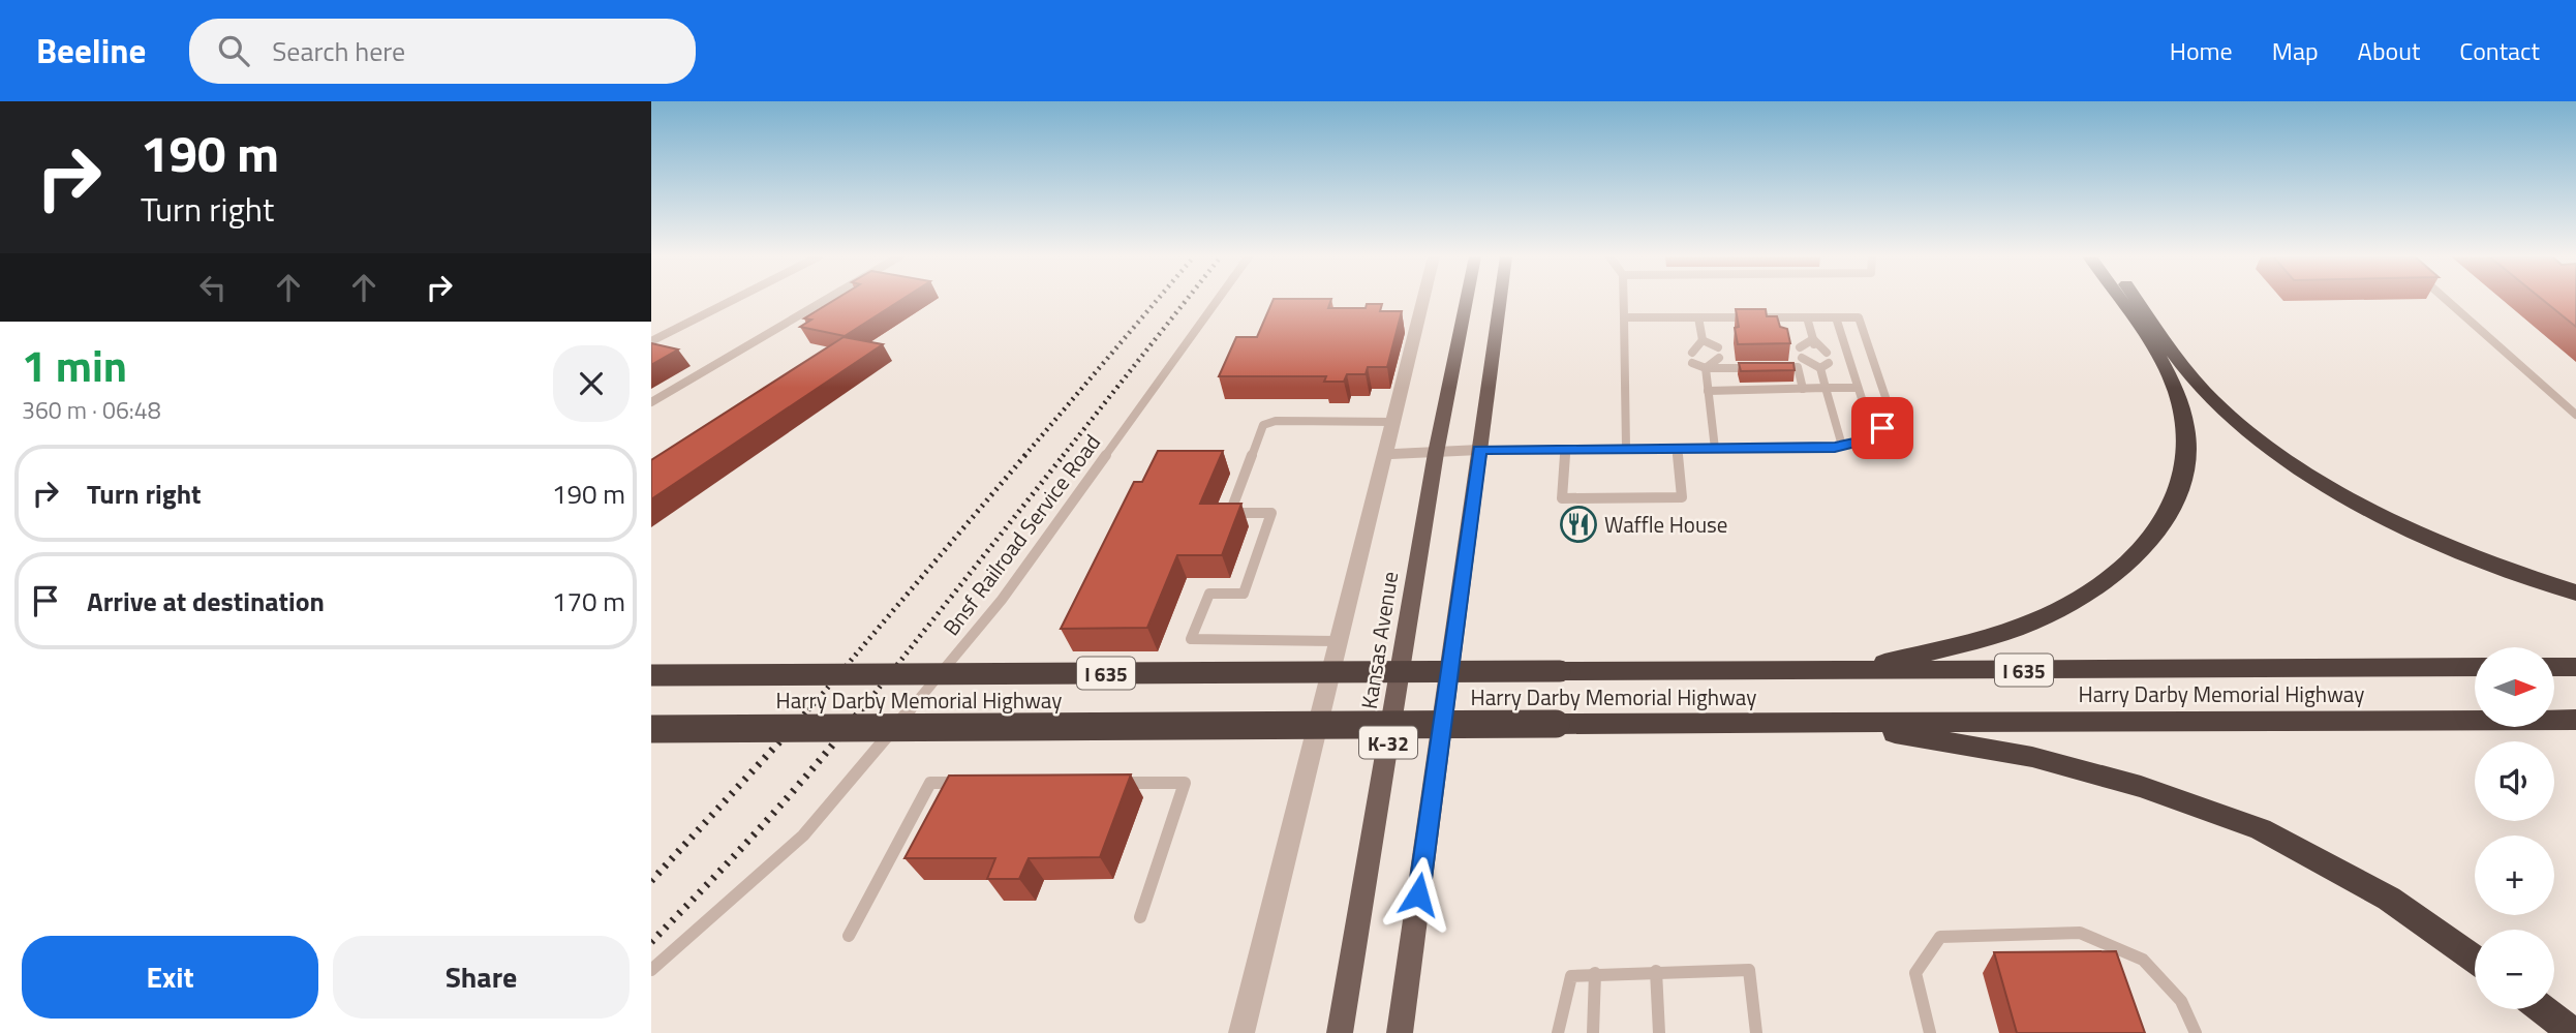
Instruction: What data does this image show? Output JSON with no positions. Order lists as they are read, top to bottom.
{
  "streets": {
    "highway": ["I 635", "Harry Darby Memorial Highway"],
    "main road": ["Kansas Avenue", "K-32"],
    "lane": ["Bnsf Railroad Service Road"]
  },
  "places": {
    "restaurant": ["Waffle House"]
  },
  "north": "right",
  "page": {
    "header": "Beeline",
    "search": "Search here",
    "nav": [
      "Home",
      "Map",
      "About",
      "Contact"
    ],
    "turn": ["190 m", "Turn right"],
    "heading": ["1 min", "360 m · 06:48"],
    "list": [
      {
        "name": "Turn right",
        "value": "190 m"
      },
      {
        "name": "Arrive at destination",
        "value": "170 m"
      }
    ],
    "map_buttons": ["+", "−"],
    "buttons": ["Exit", "Share"]
  }
}
